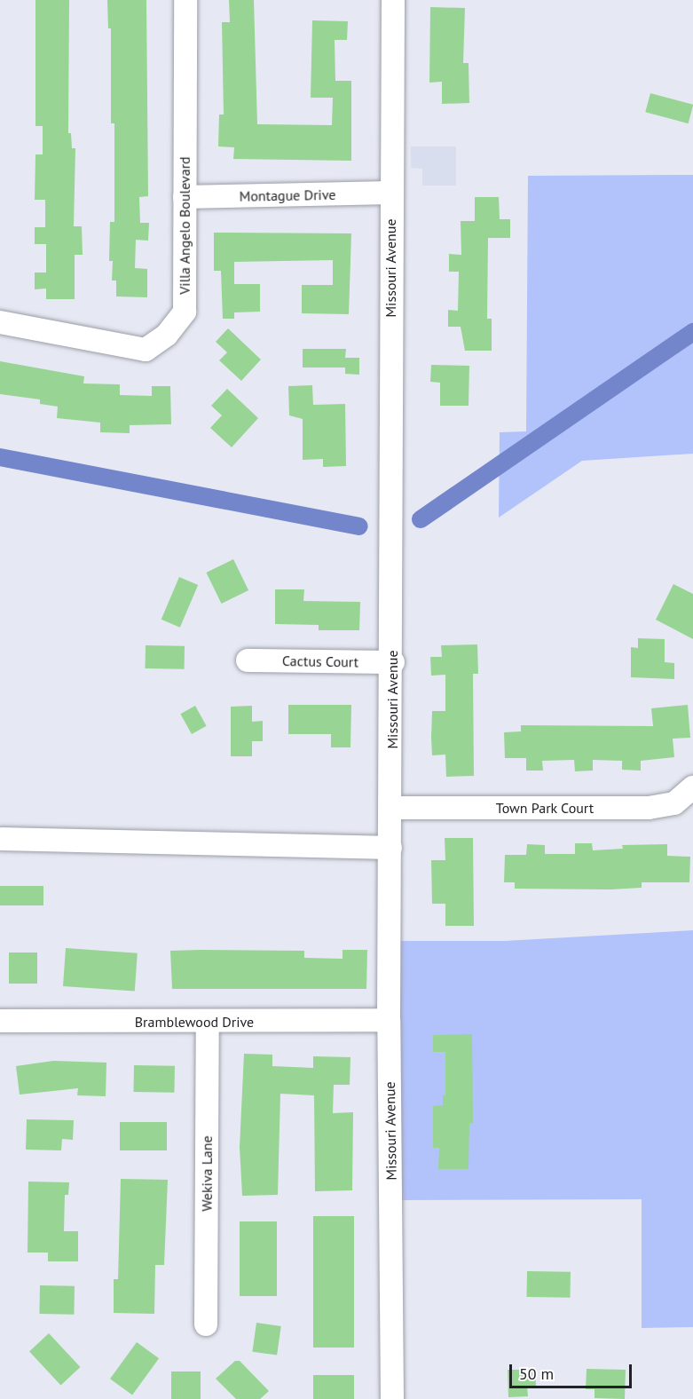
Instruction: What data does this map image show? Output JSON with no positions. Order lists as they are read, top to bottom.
{
  "streets": {
    "street": [
      "Montague Drive",
      "Villa Angelo Boulevard",
      "Missouri Avenue",
      "Cactus Court",
      "Town Park Court",
      "Bramblewood Drive",
      "Wekiva Lane"
    ]
  },
  "crossings": [
    ["Montague Drive", "Villa Angelo Boulevard"],
    ["Montague Drive", "Missouri Avenue"],
    ["Missouri Avenue", "Cactus Court"],
    ["Missouri Avenue", "Town Park Court"],
    ["Missouri Avenue", "Bramblewood Drive"],
    ["Bramblewood Drive", "Wekiva Lane"]
  ],
  "scale_bar": "50 m"
}
